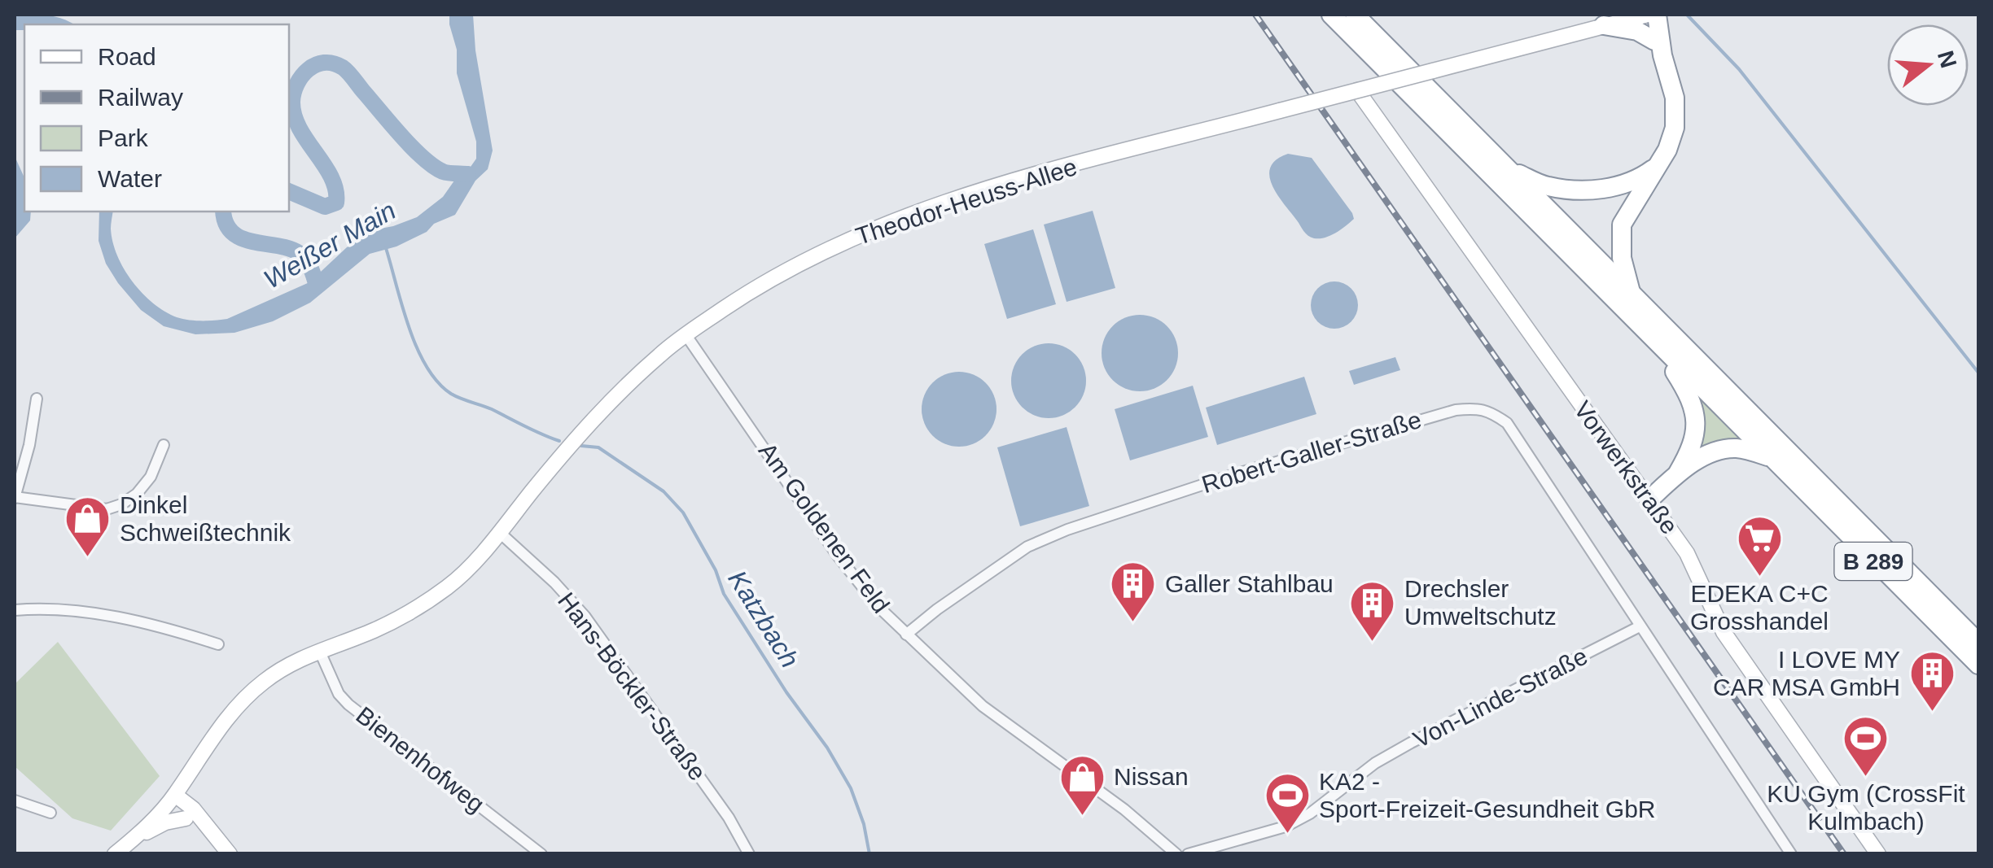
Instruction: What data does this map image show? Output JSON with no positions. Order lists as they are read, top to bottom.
{
  "streets": {
    "highway": ["B 289"],
    "main road": ["Theodor-Heuss-Allee", "Vorwerkstraße"],
    "street": [
      "Robert-Galler-Straße",
      "Am Goldenen Feld",
      "Hans-Böckler-Straße",
      "Von-Linde-Straße",
      "Bienenhofweg"
    ]
  },
  "crossings": [
    ["Theodor-Heuss-Allee", "Vorwerkstraße"],
    ["Theodor-Heuss-Allee", "Am Goldenen Feld"],
    ["Theodor-Heuss-Allee", "Hans-Böckler-Straße"],
    ["Theodor-Heuss-Allee", "Bienenhofweg"],
    ["Robert-Galler-Straße", "Am Goldenen Feld"],
    ["Robert-Galler-Straße", "Von-Linde-Straße"]
  ],
  "water": ["Weißer Main", "Katzbach"],
  "places": {
    "shop": ["Dinkel Schweißtechnik", "Nissan"],
    "supermarket": ["EDEKA C+C Grosshandel"],
    "building": ["Galler Stahlbau", "Drechsler Umweltschutz", "I LOVE MY CAR MSA GmbH"],
    "sports": ["KU Gym (CrossFit Kulmbach)", "KA2 - Sport-Freizeit-Gesundheit GbR"]
  },
  "legend": [
    "Road",
    "Railway",
    "Park",
    "Water"
  ],
  "north": "right"
}
